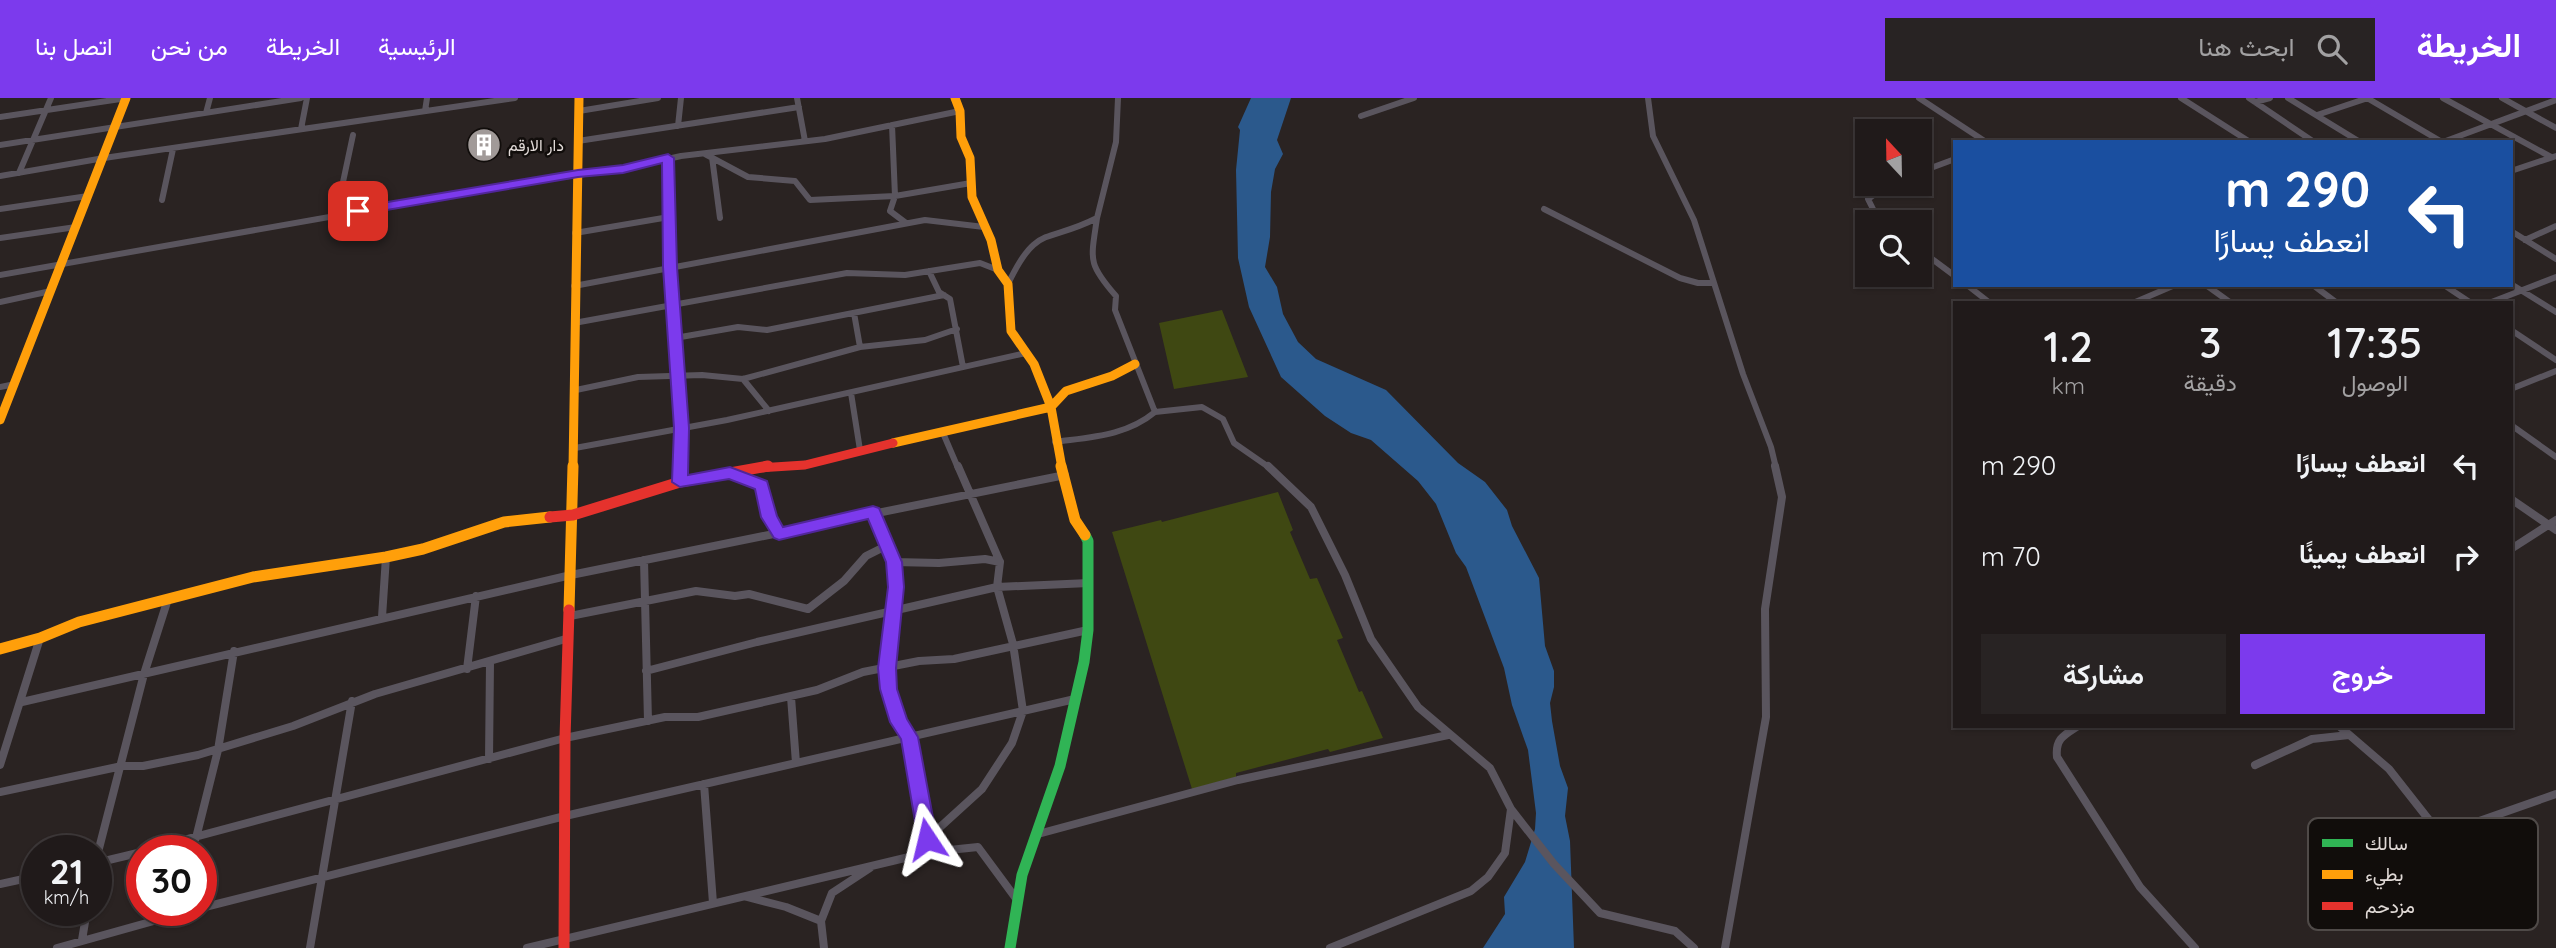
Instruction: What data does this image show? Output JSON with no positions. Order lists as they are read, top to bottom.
{
  "places": {
    "building": ["دار الارقم"]
  },
  "legend": ["سالك", "بطيء", "مزدحم"],
  "north": "top",
  "page": {
    "header": "الخريطة",
    "search": "ابحث هنا",
    "nav": [
      "الرئيسية",
      "الخريطة",
      "من نحن",
      "اتصل بنا"
    ],
    "turn": ["290 m", "انعطف يسارًا"],
    "eta": [
      "17:35",
      "الوصول",
      "3",
      "دقيقة",
      "1.2",
      "km"
    ],
    "list": [
      {
        "name": "انعطف يسارًا",
        "value": "290 m"
      },
      {
        "name": "انعطف يمينًا",
        "value": "70 m"
      }
    ],
    "buttons": ["خروج", "مشاركة"],
    "speed": "21 km/h",
    "limit": "30"
  }
}
